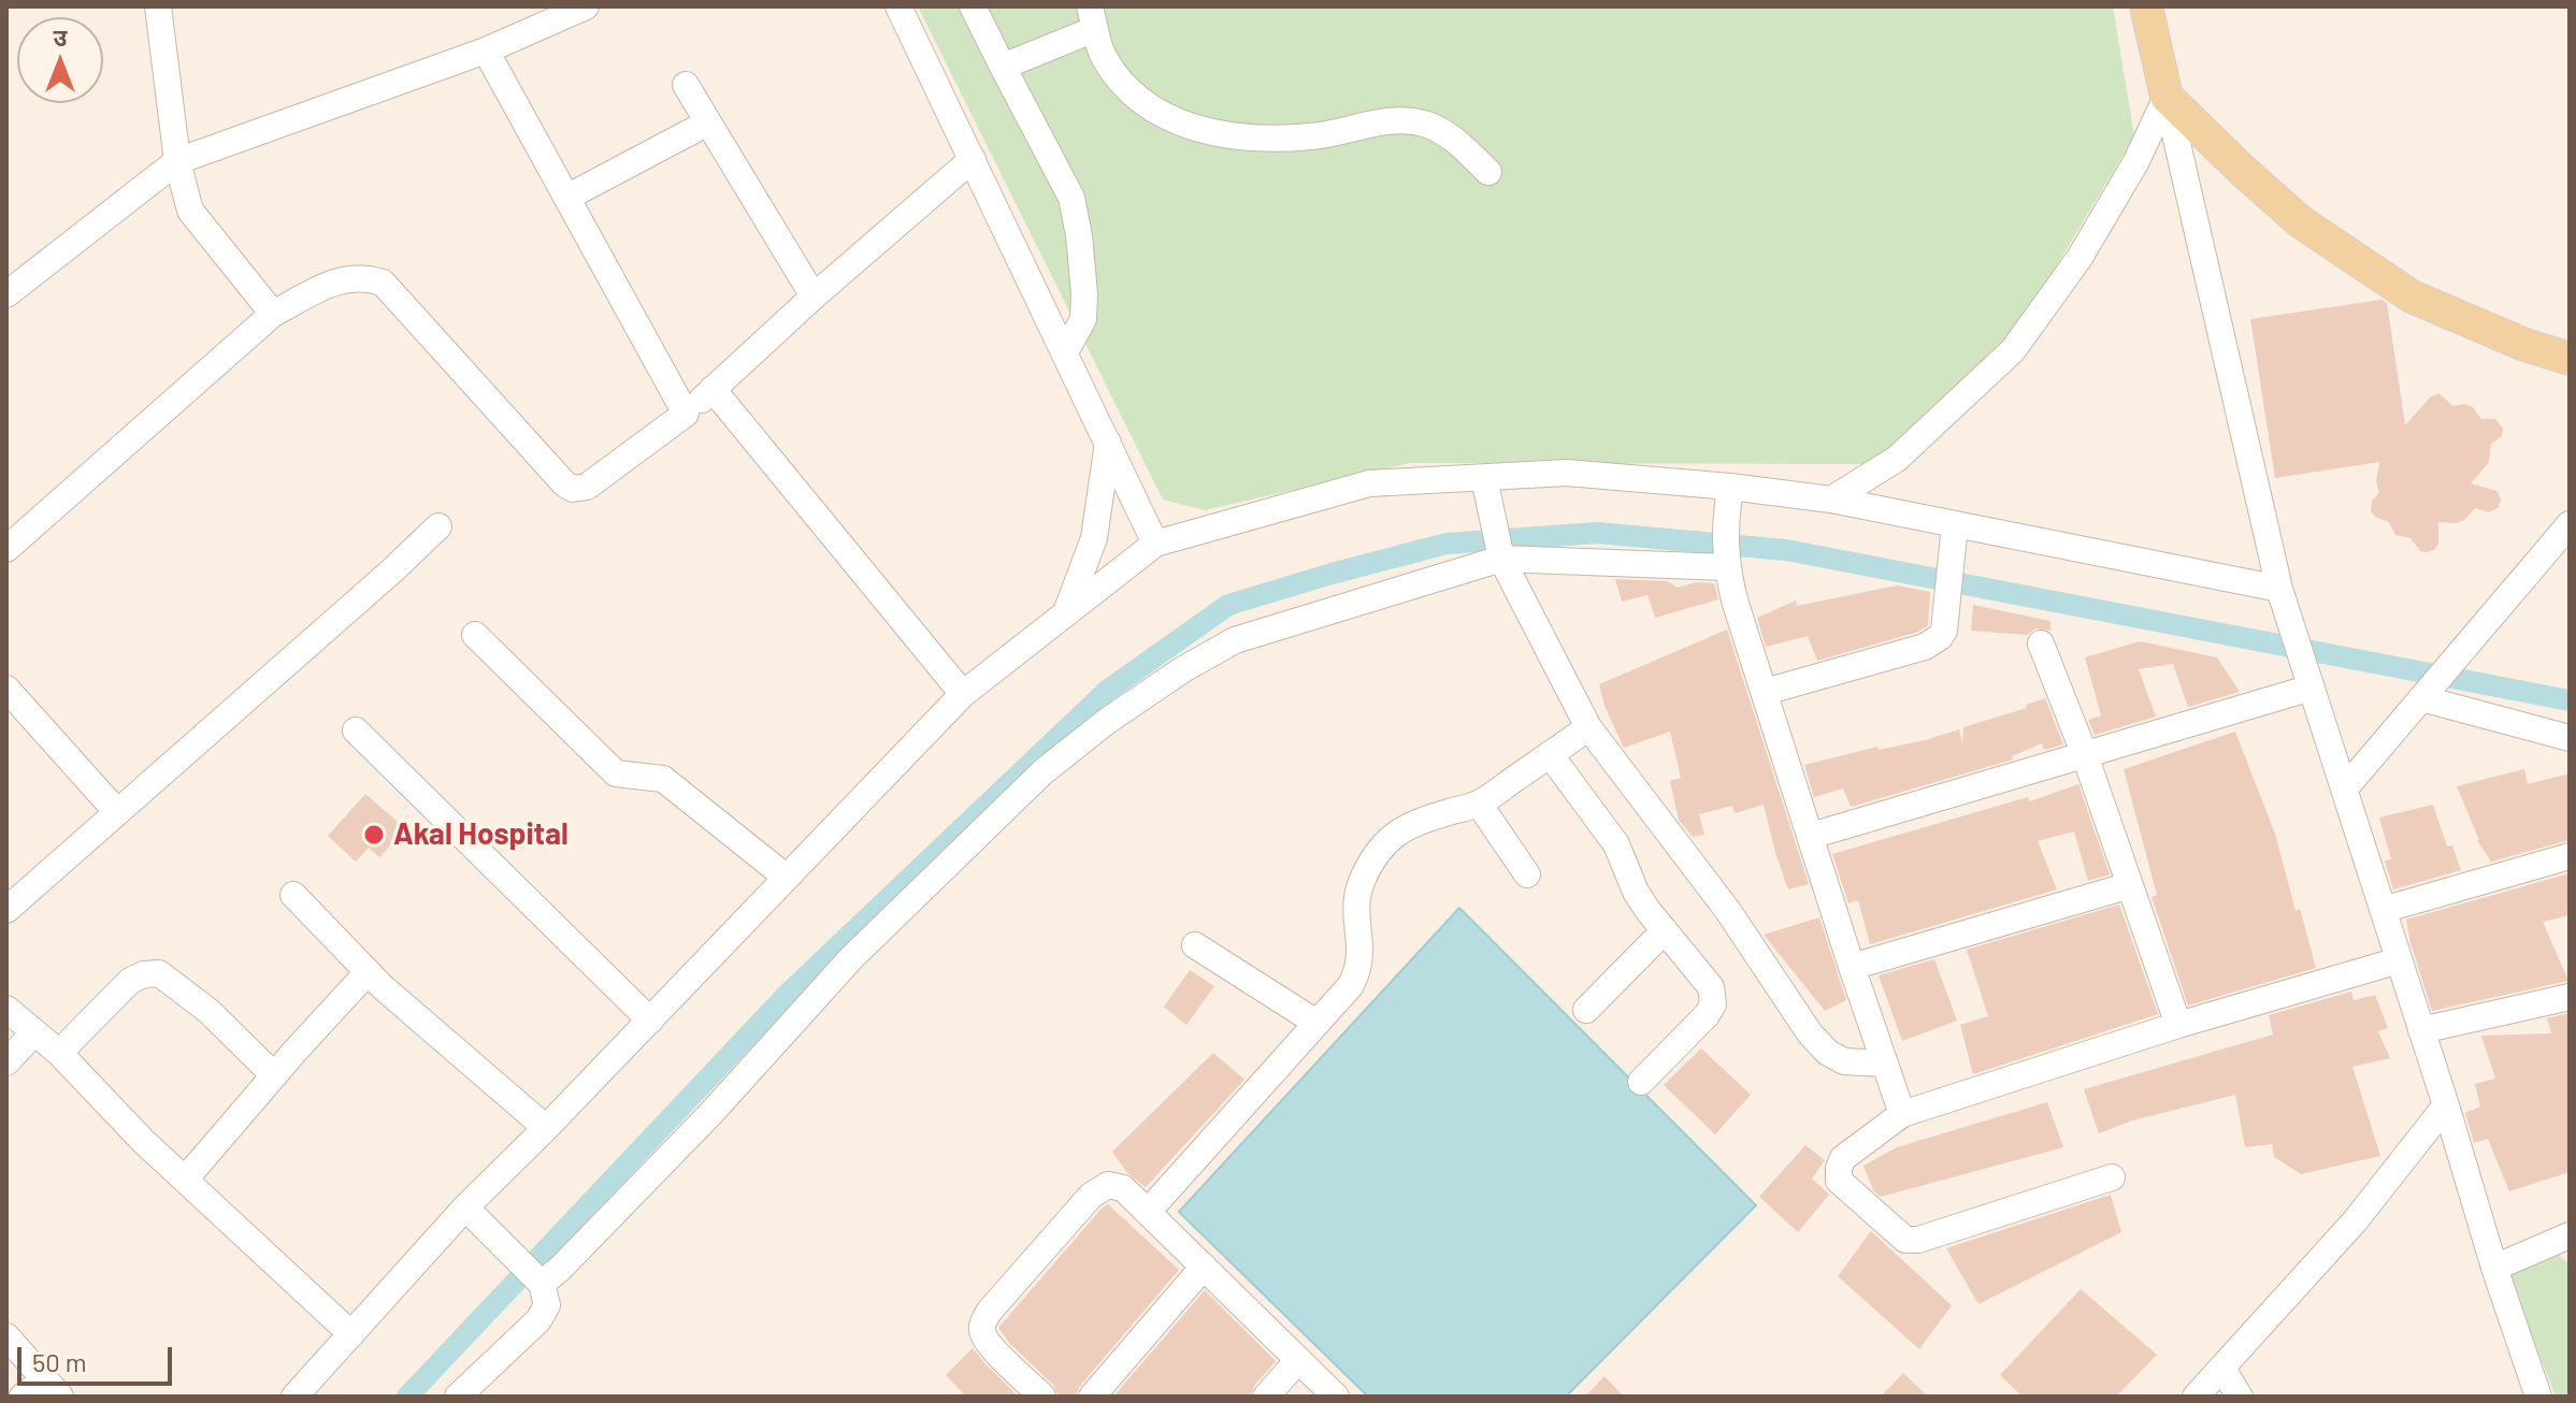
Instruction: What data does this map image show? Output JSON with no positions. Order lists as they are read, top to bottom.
{
  "places": ["Akal Hospital"],
  "scale_bar": "50 m",
  "north": "top"
}
